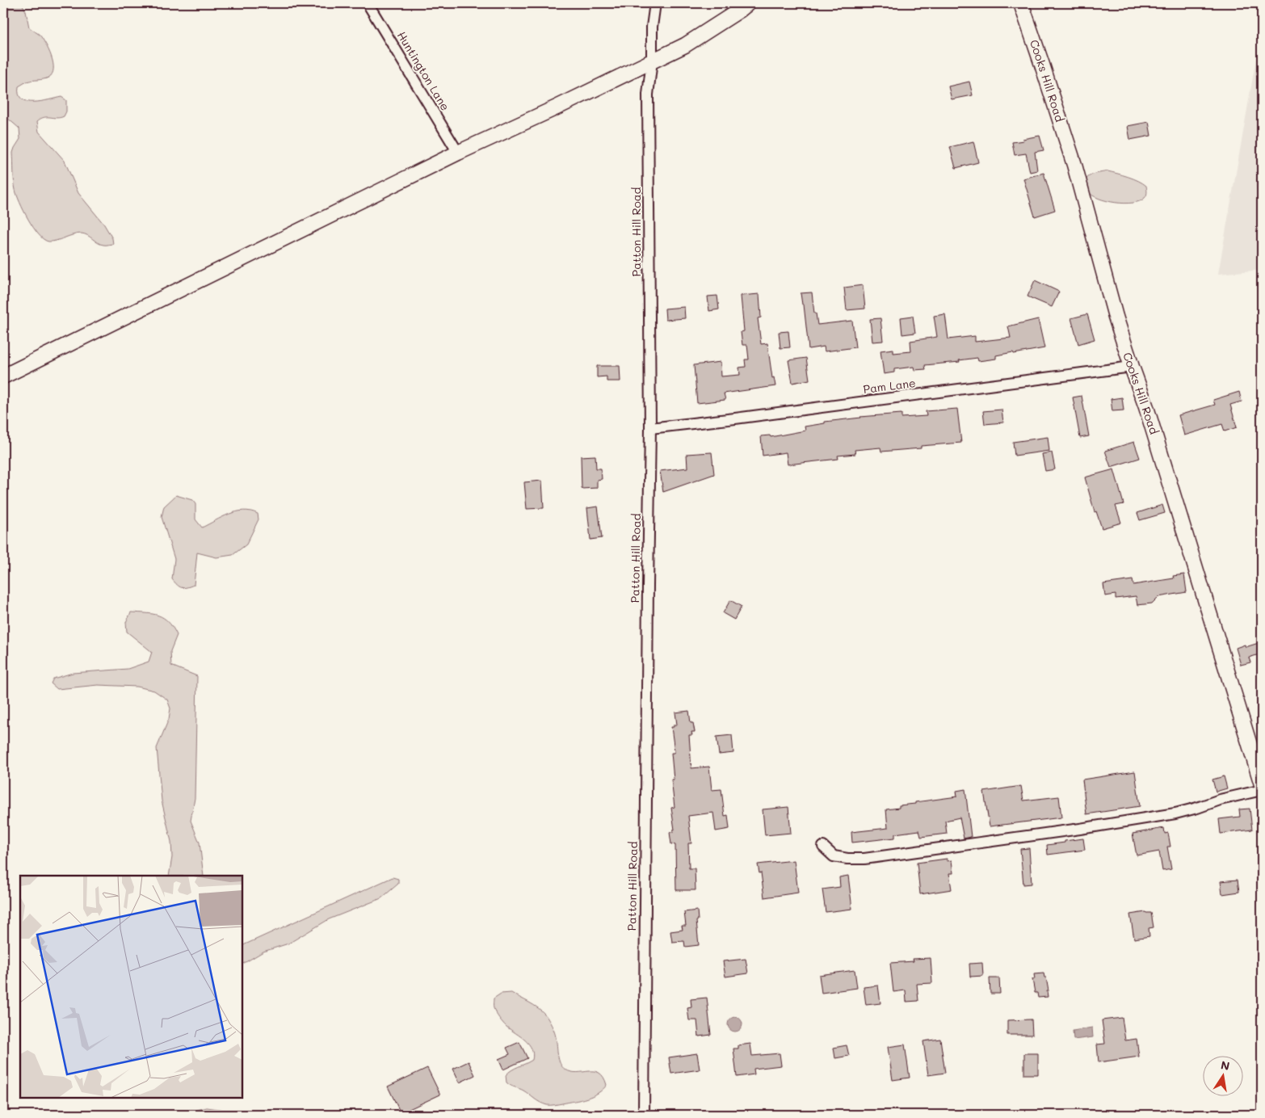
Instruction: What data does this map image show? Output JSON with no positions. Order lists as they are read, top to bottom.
{
  "streets": {
    "main road": ["Cooks Hill Road"],
    "street": ["Huntington Lane", "Patton Hill Road", "Pam Lane"]
  },
  "crossings": [
    ["Cooks Hill Road", "Pam Lane"],
    ["Patton Hill Road", "Pam Lane"]
  ],
  "north": "top"
}
